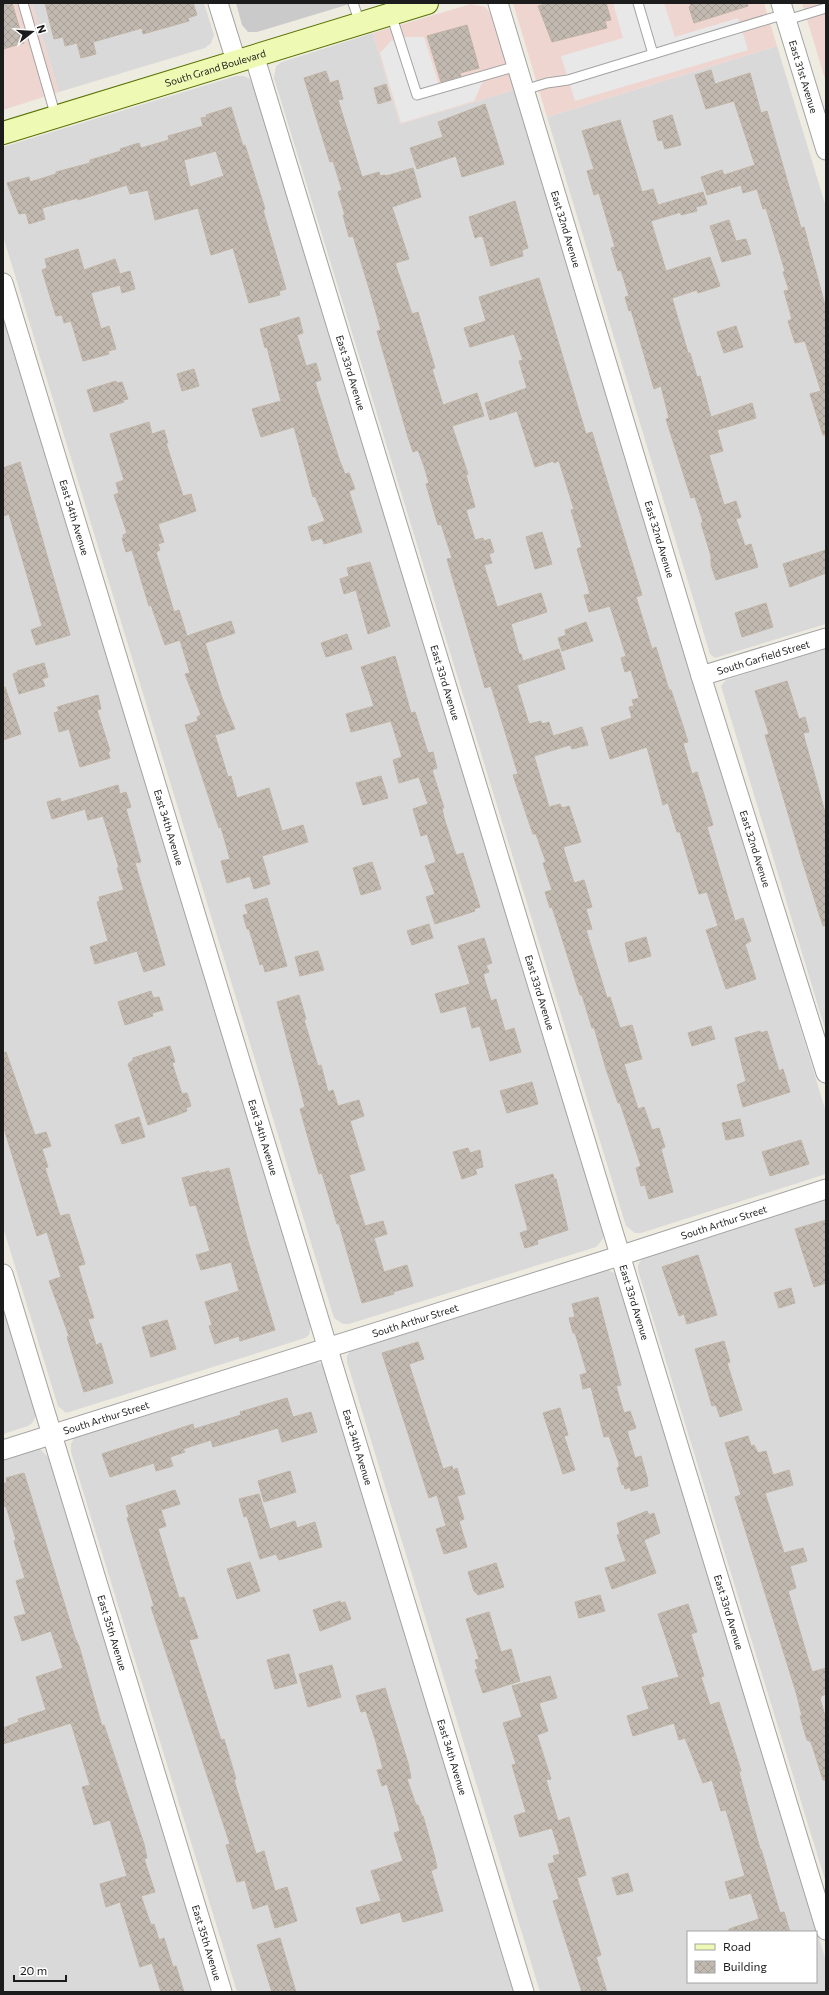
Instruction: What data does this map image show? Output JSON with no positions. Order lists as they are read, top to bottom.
{
  "streets": {
    "main road": ["South Grand Boulevard"],
    "street": [
      "East 31st Avenue",
      "East 32nd Avenue",
      "East 33rd Avenue",
      "East 34th Avenue",
      "South Garfield Street",
      "South Arthur Street",
      "East 35th Avenue"
    ]
  },
  "crossings": [
    ["South Grand Boulevard", "East 33rd Avenue"],
    ["East 32nd Avenue", "South Garfield Street"],
    ["East 33rd Avenue", "South Arthur Street"],
    ["East 34th Avenue", "South Arthur Street"],
    ["South Arthur Street", "East 35th Avenue"]
  ],
  "legend": ["Road", "Building"],
  "scale_bar": "20 m",
  "north": "right"
}
